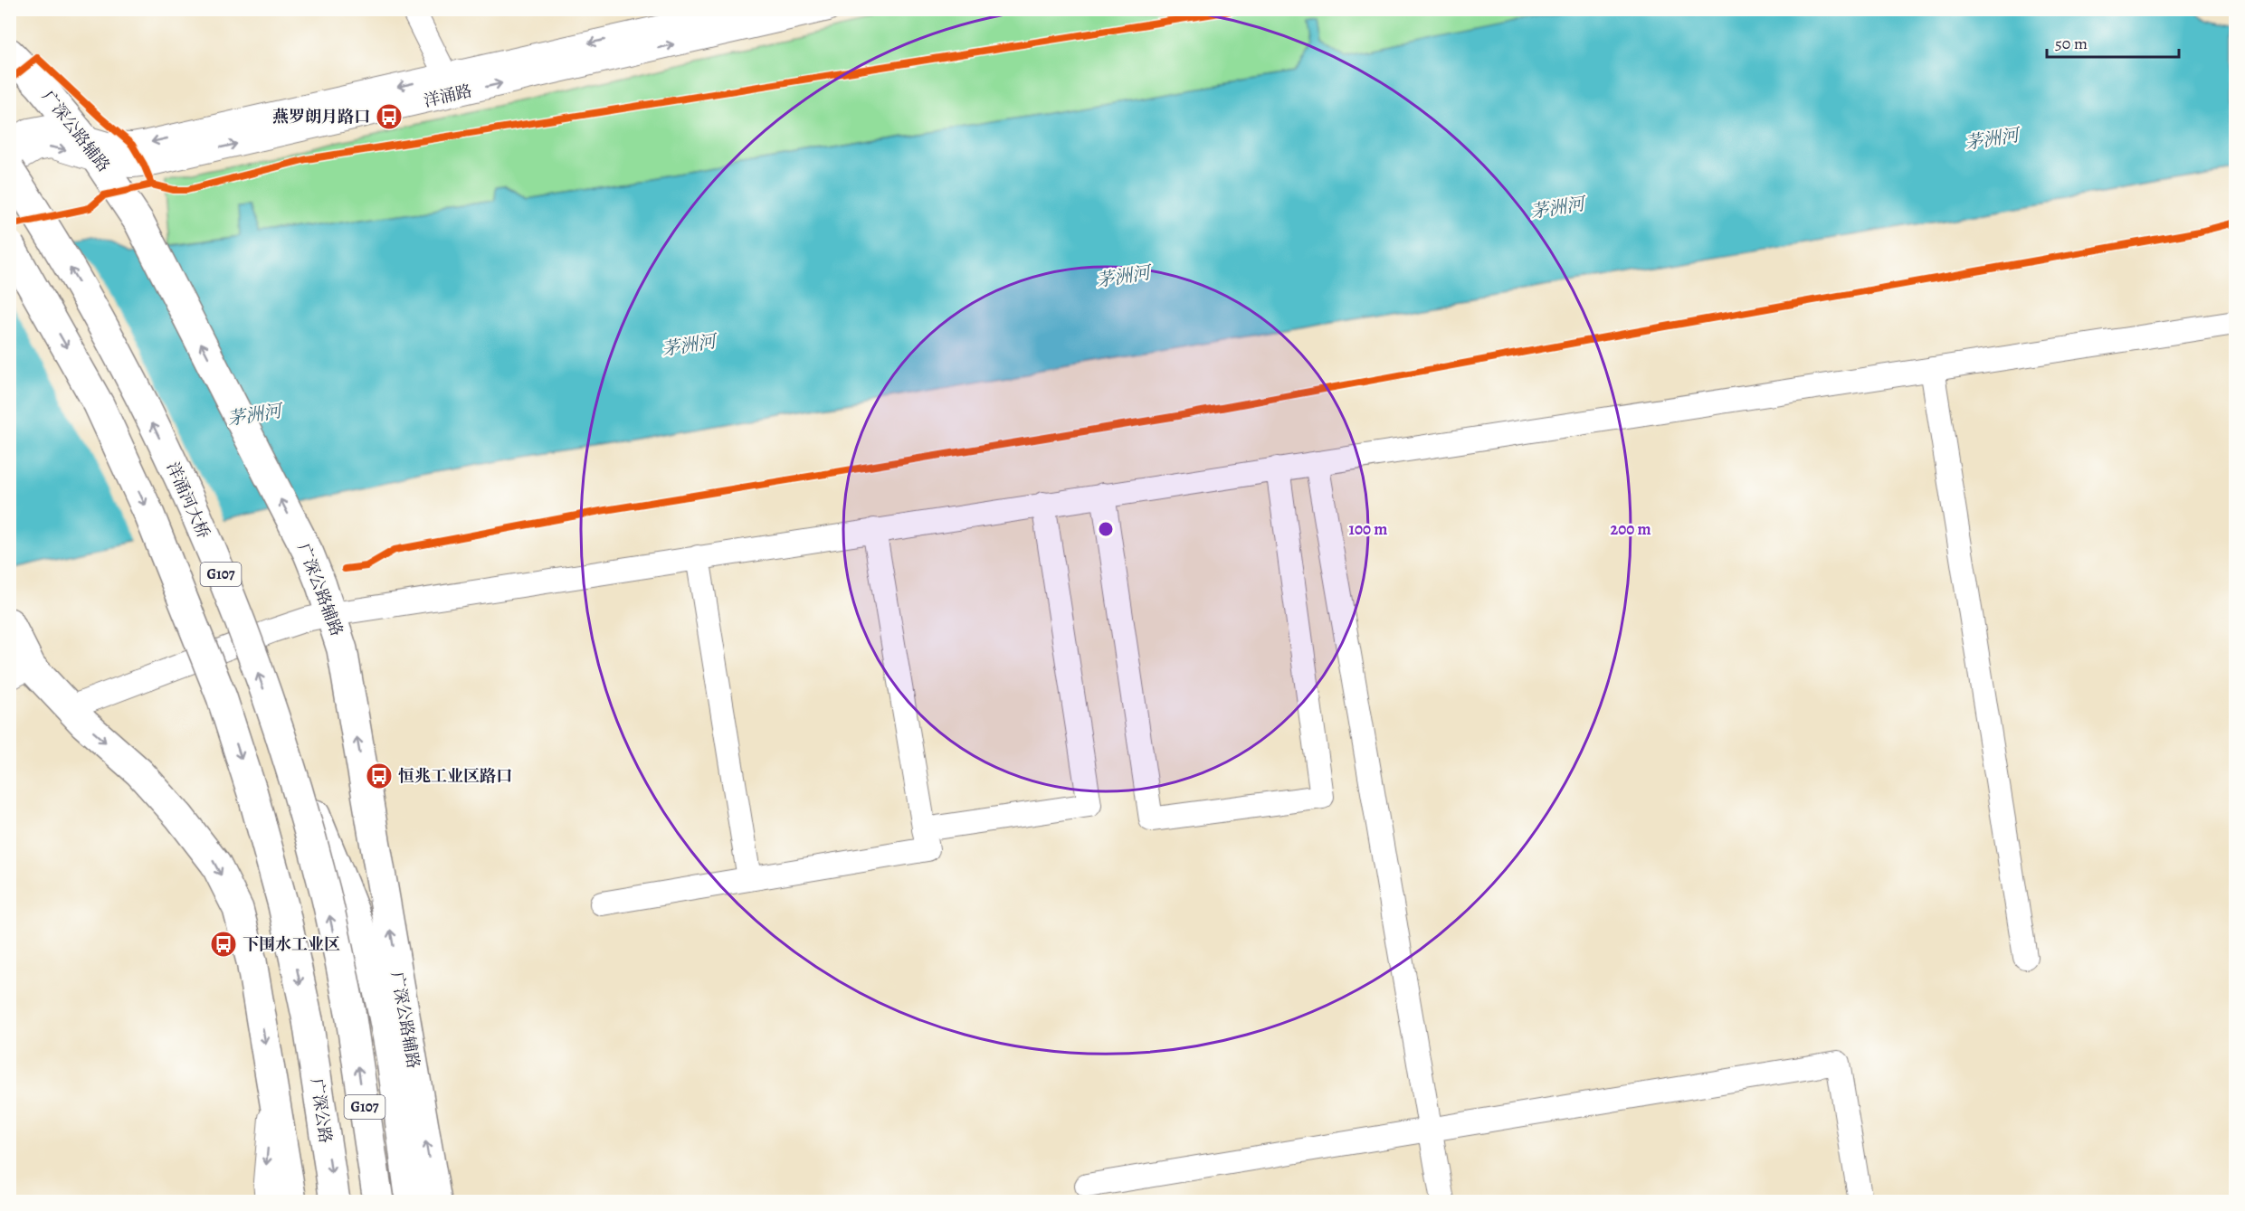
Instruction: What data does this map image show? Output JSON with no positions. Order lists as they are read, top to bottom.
{
  "streets": {
    "main road": [
      "广深公路辅路",
      "洋涌河大桥",
      "G107",
      "广深公路"
    ],
    "street": ["洋涌路"]
  },
  "crossings": [
    ["洋涌路", "广深公路辅路"]
  ],
  "water": ["茅洲河"],
  "places": {
    "bus stop": ["燕罗朗月路口", "恒兆工业区路口", "下围水工业区"]
  },
  "scale_bar": "50 m",
  "rings": ["100 m", "200 m"]
}
